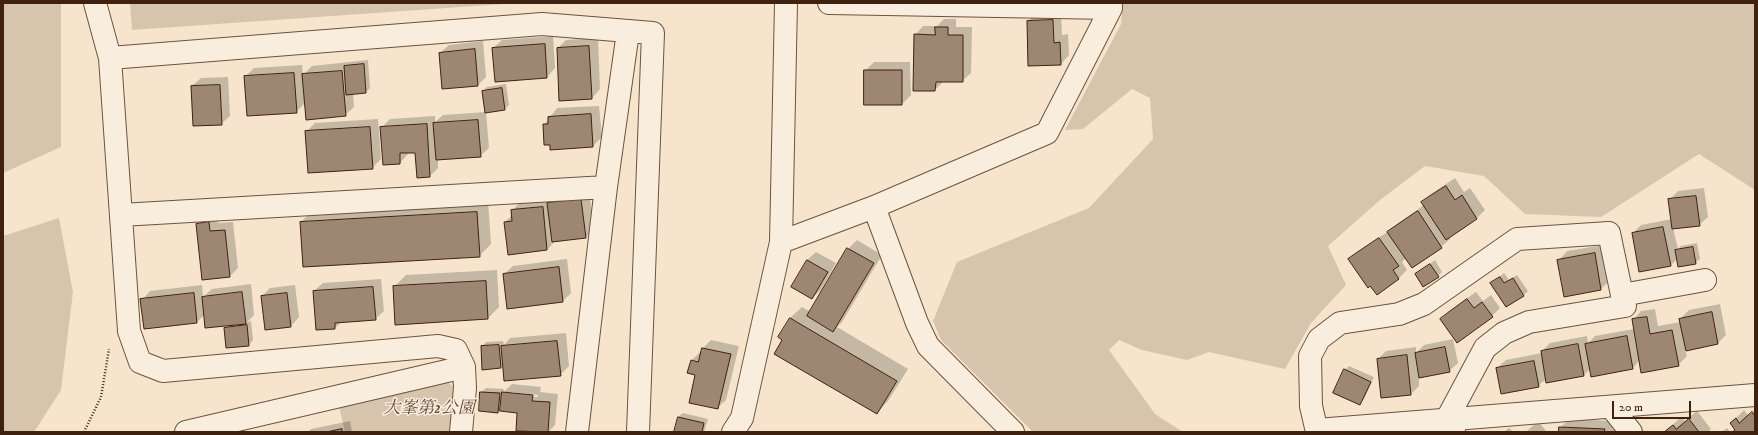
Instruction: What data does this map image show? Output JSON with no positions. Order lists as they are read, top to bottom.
{
  "parks": ["大峯第2公園"],
  "scale_bar": "20 m"
}
